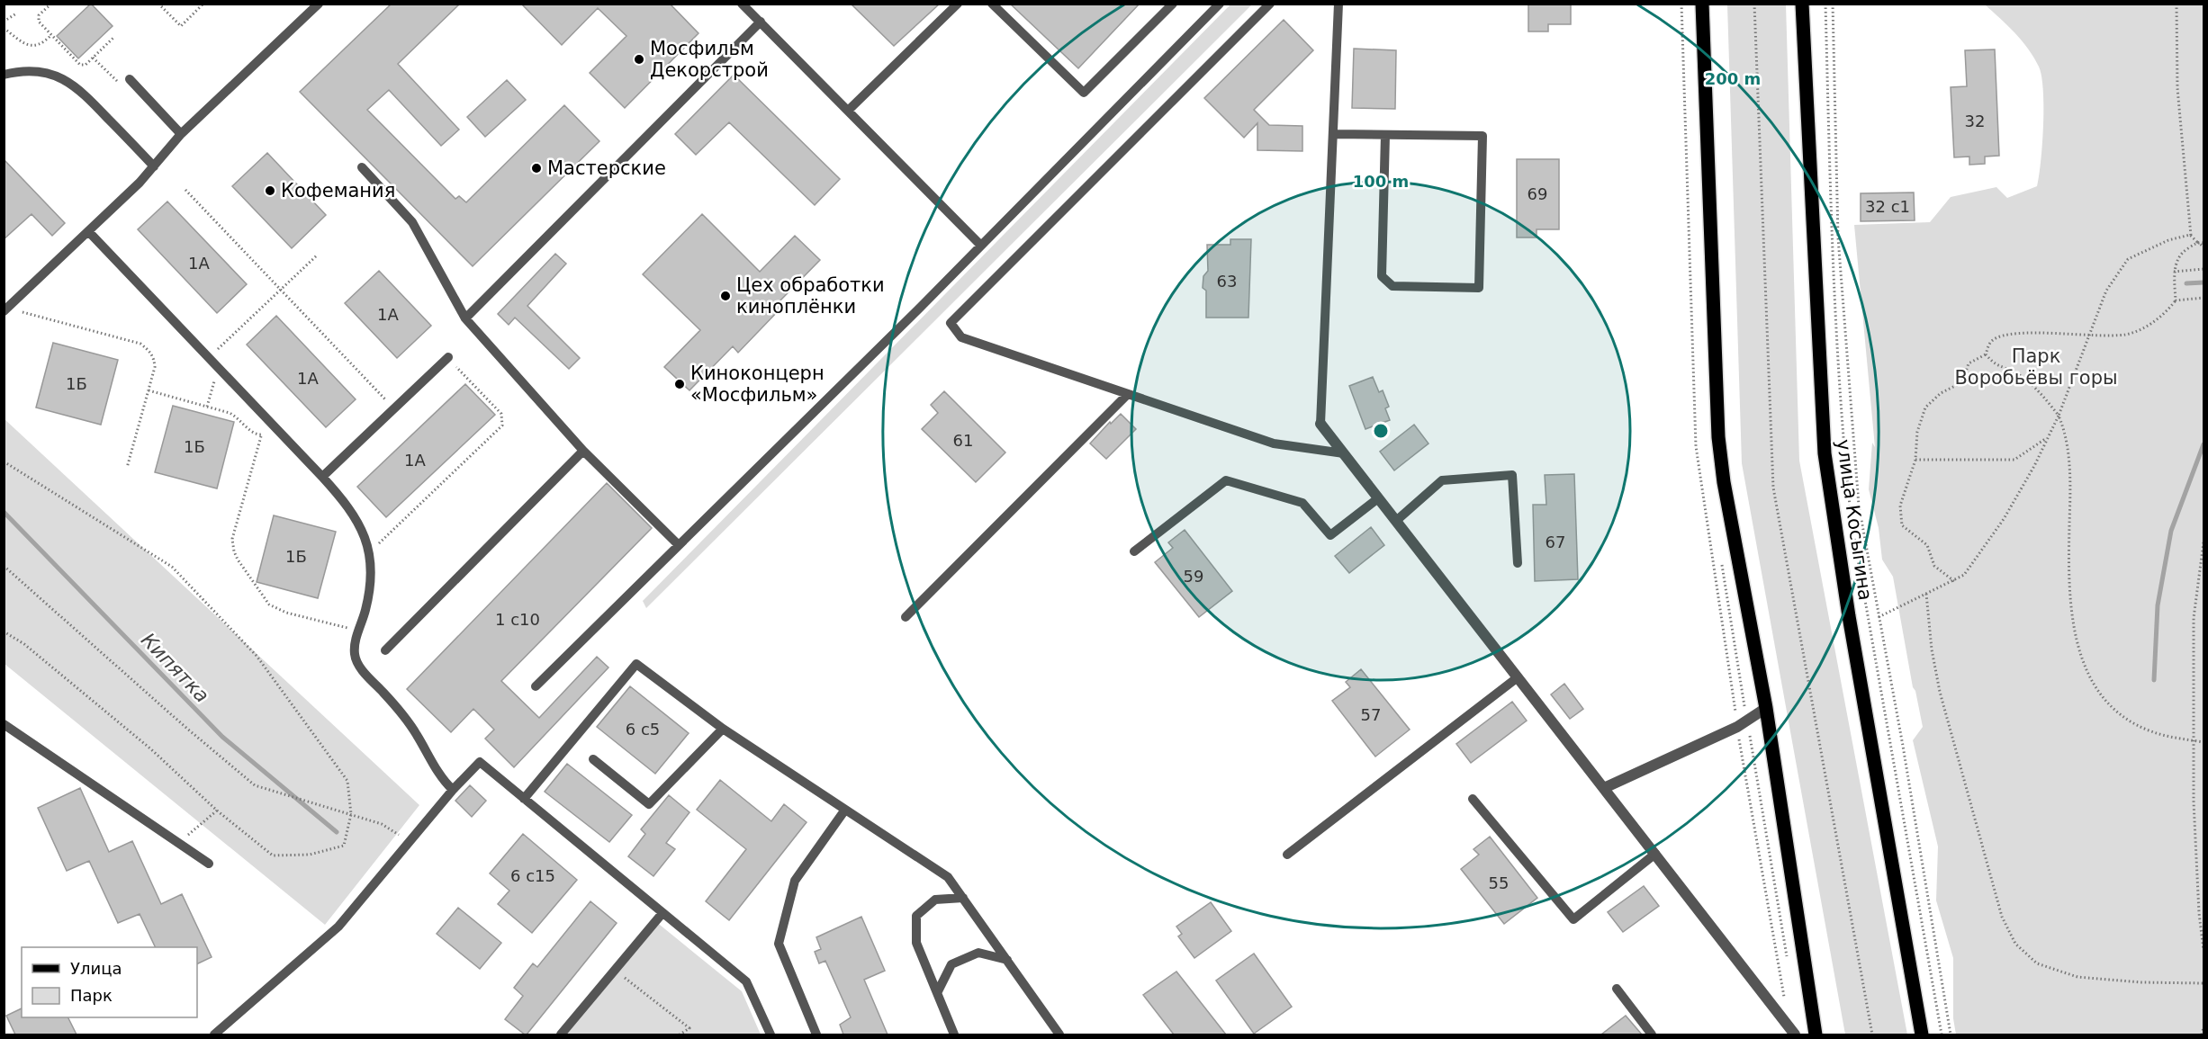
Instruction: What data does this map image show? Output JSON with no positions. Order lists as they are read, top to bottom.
{
  "streets": {
    "main road": ["улица Косыгина"]
  },
  "water": ["Кипятка"],
  "parks": ["Парк Воробьёвы горы"],
  "places": [
    "Мосфильм Декорстрой",
    "Мастерские",
    "Кофемания",
    "Цех обработки киноплёнки",
    "Киноконцерн «Мосфильм»"
  ],
  "house_numbers": [
    "32",
    "69",
    "32 с1",
    "1А",
    "63",
    "1А",
    "1А",
    "1Б",
    "61",
    "1Б",
    "1А",
    "67",
    "1Б",
    "59",
    "1 с10",
    "57",
    "6 с5",
    "6 с15",
    "55"
  ],
  "legend": ["Улица", "Парк"],
  "rings": ["200 m", "100 m"]
}
